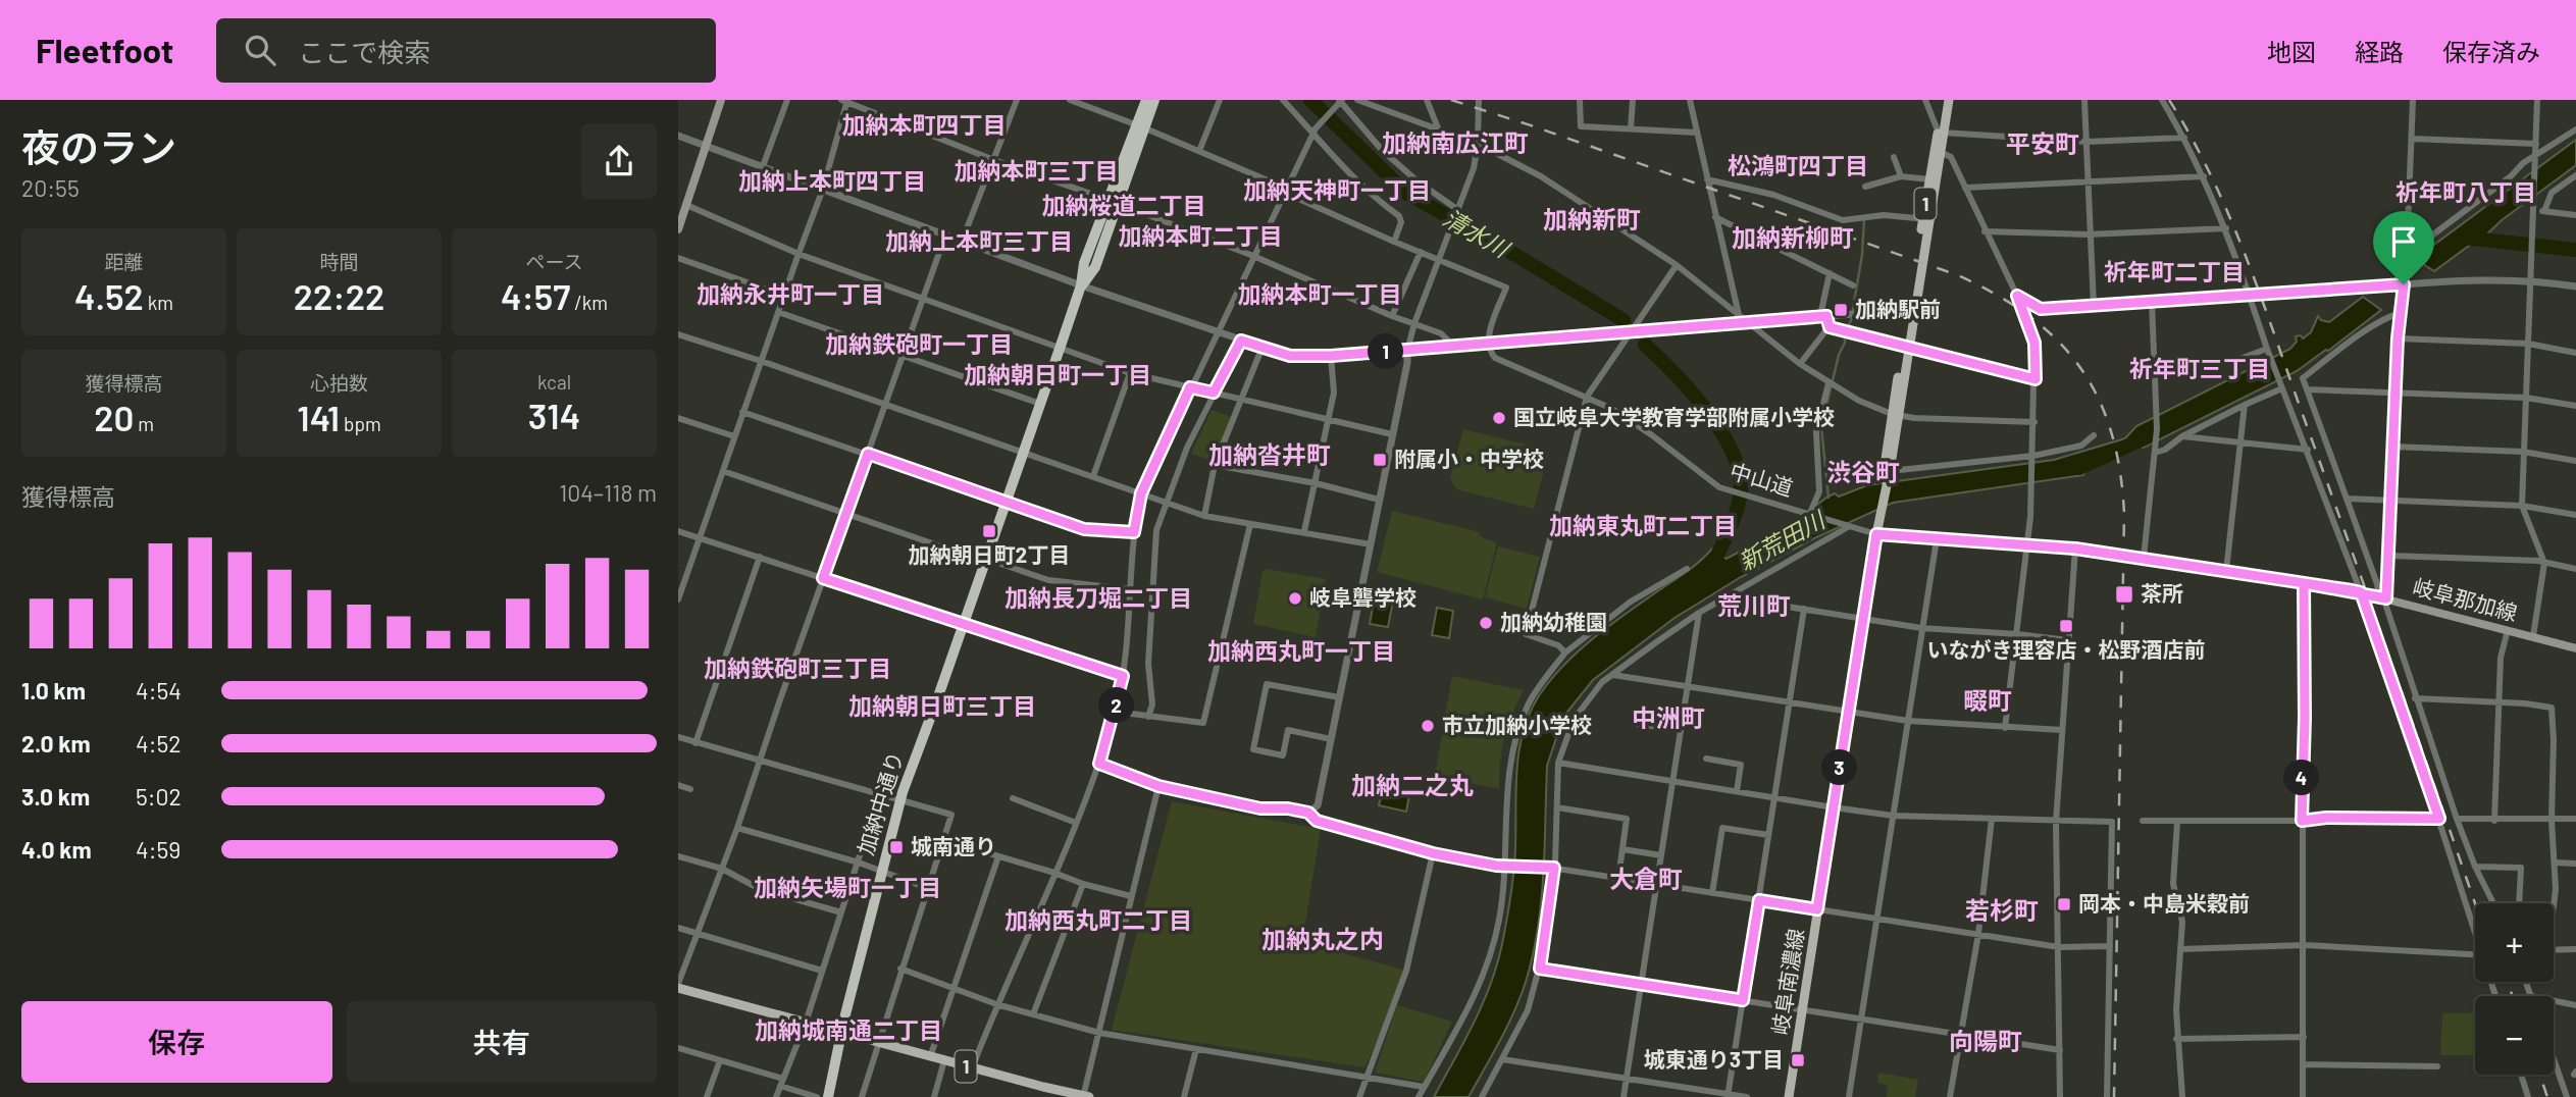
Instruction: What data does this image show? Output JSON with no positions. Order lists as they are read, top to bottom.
{
  "streets": {
    "highway": ["加納中通り"],
    "main road": ["1", "岐阜那加線", "岐阜南濃線"],
    "street": ["中山道"]
  },
  "crossings": [
    ["1", "加納中通り"],
    ["中山道", "岐阜那加線"],
    ["中山道", "岐阜南濃線"],
    ["岐阜那加線", "岐阜南濃線"]
  ],
  "districts": [
    "加納本町四丁目",
    "加納南広江町",
    "平安町",
    "松鴻町四丁目",
    "加納本町三丁目",
    "加納上本町四丁目",
    "加納天神町一丁目",
    "祈年町八丁目",
    "加納桜道二丁目",
    "加納新町",
    "加納本町二丁目",
    "加納新柳町",
    "加納上本町三丁目",
    "祈年町二丁目",
    "加納永井町一丁目",
    "加納本町一丁目",
    "加納鉄砲町一丁目",
    "祈年町三丁目",
    "加納朝日町一丁目",
    "加納沓井町",
    "渋谷町",
    "加納東丸町二丁目",
    "加納長刀堀二丁目",
    "荒川町",
    "加納西丸町一丁目",
    "加納鉄砲町三丁目",
    "畷町",
    "加納朝日町三丁目",
    "中洲町",
    "加納二之丸",
    "大倉町",
    "加納矢場町一丁目",
    "若杉町",
    "加納西丸町二丁目",
    "加納丸之内",
    "加納城南通二丁目",
    "向陽町"
  ],
  "water": ["清水川", "新荒田川"],
  "places": {
    "transit": [
      "加納駅前",
      "附属小・中学校",
      "加納朝日町2丁目",
      "茶所",
      "いながき理容店・松野酒店前",
      "城南通り",
      "岡本・中島米穀前",
      "城東通り3丁目"
    ],
    "other": [
      "国立岐阜大学教育学部附属小学校",
      "岐阜聾学校",
      "加納幼稚園",
      "市立加納小学校"
    ]
  },
  "page": {
    "header": "Fleetfoot",
    "search": "ここで検索",
    "nav": ["地図", "経路", "保存済み"],
    "heading": ["夜のラン", "20:55"],
    "stats": [
      ["距離", "4.52 km"],
      ["時間", "22:22"],
      ["ペース", "4:57 /km"],
      ["獲得標高", "20 m"],
      ["心拍数", "141 bpm"],
      ["kcal", "314"]
    ],
    "pins": [
      "1",
      "2",
      "3",
      "4"
    ],
    "chart": ["獲得標高", "104–118 m"],
    "list": [
      {
        "name": "1.0 km",
        "note": "4:54"
      },
      {
        "name": "2.0 km",
        "note": "4:52"
      },
      {
        "name": "3.0 km",
        "note": "5:02"
      },
      {
        "name": "4.0 km",
        "note": "4:59"
      }
    ],
    "map_buttons": ["+", "−"],
    "buttons": ["保存", "共有"]
  }
}
